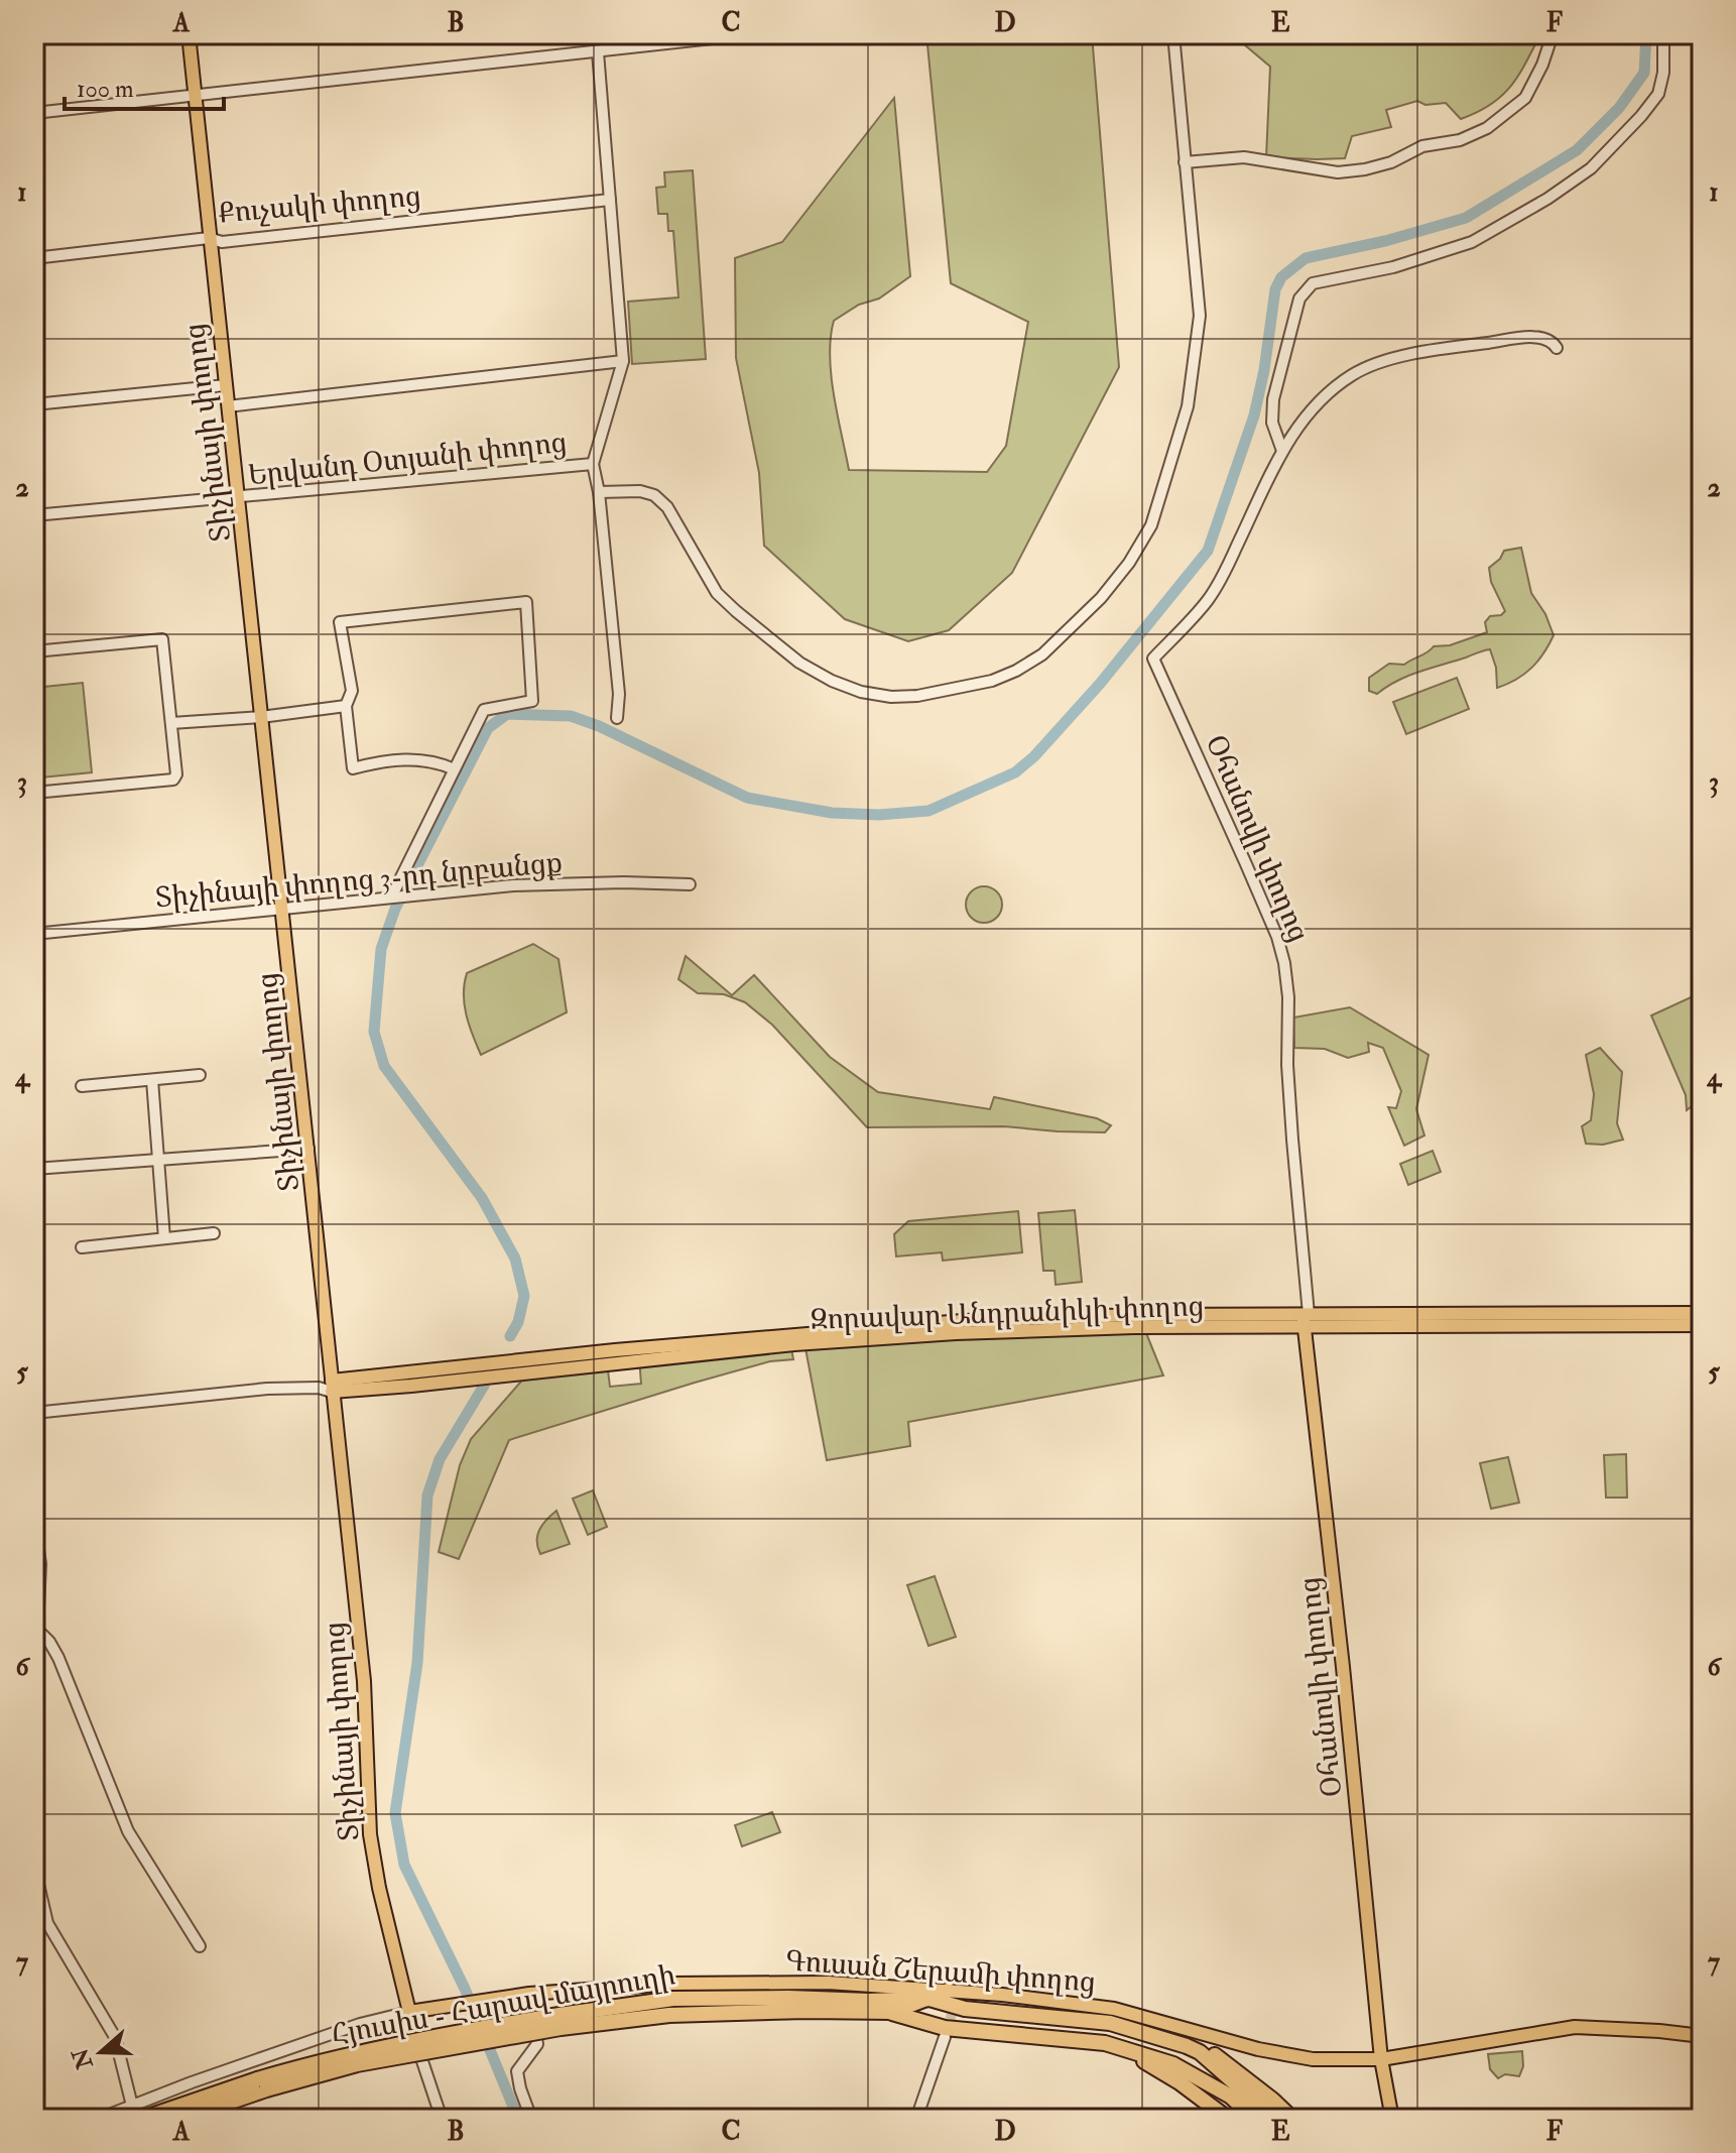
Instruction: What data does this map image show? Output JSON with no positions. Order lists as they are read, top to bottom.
{
  "streets": {
    "highway": ["Հյուսիս - Հարավ մայրուղի"],
    "main road": [
      "Տիչինայի փողոց",
      "Օհանովի փողոց",
      "Զորավար Անդրանիկի փողոց",
      "Գուսան Շերամի փողոց"
    ],
    "street": ["Քուչակի փողոց", "Երվանդ Օտյանի փողոց", "Տիչինայի փողոց 3-րդ նրբանցք"]
  },
  "crossings": [
    ["Քուչակի փողոց", "Տիչինայի փողոց"],
    ["Քուչակի փողոց", "Երվանդ Օտյանի փողոց"],
    ["Տիչինայի փողոց", "Երվանդ Օտյանի փողոց"],
    ["Տիչինայի փողոց", "Տիչինայի փողոց 3-րդ նրբանցք"],
    ["Տիչինայի փողոց", "Զորավար Անդրանիկի փողոց"],
    ["Տիչինայի փողոց", "Գուսան Շերամի փողոց"],
    ["Օհանովի փողոց", "Զորավար Անդրանիկի փողոց"],
    ["Օհանովի փողոց", "Գուսան Շերամի փողոց"]
  ],
  "scale_bar": "100 m",
  "north": "left",
  "grid": {
    "columns": [
      "A",
      "B",
      "C",
      "D",
      "E",
      "F"
    ],
    "rows": [
      "1",
      "2",
      "3",
      "4",
      "5",
      "6",
      "7"
    ]
  }
}
